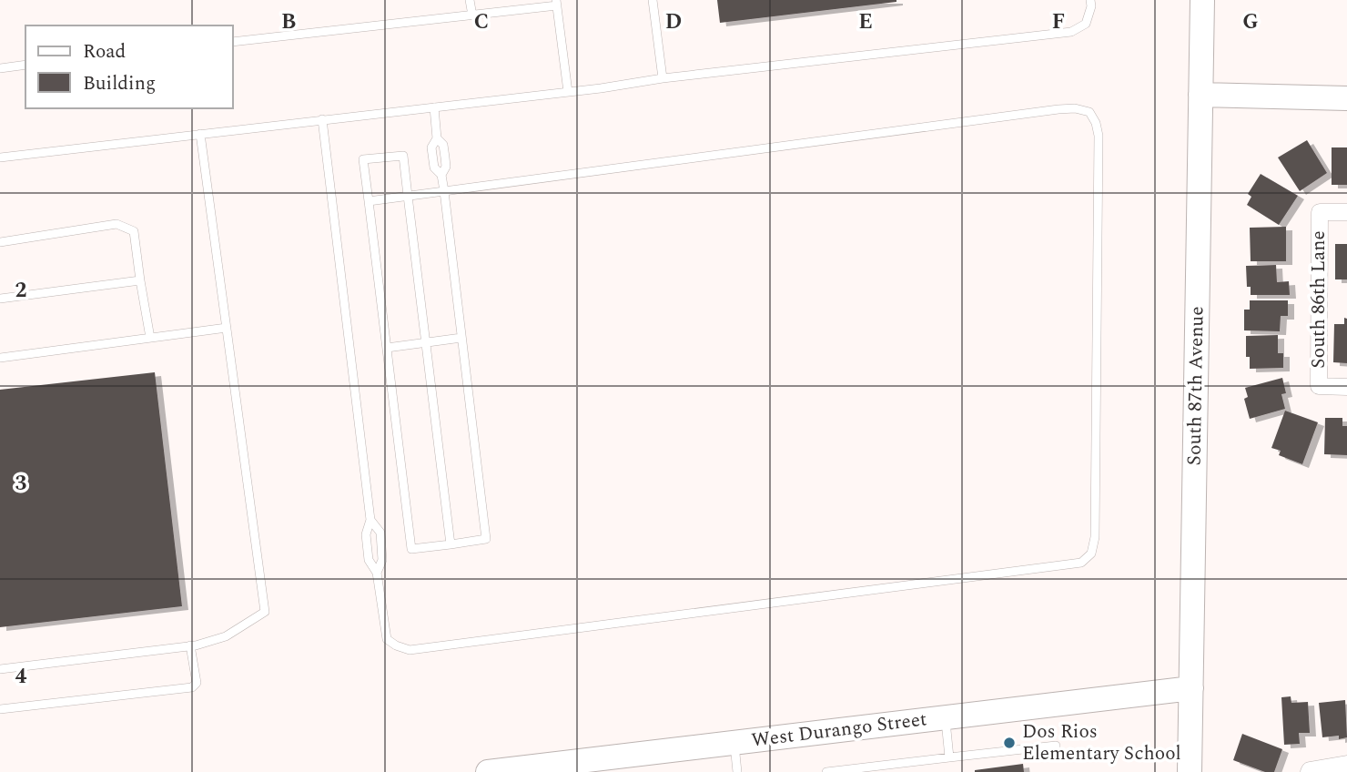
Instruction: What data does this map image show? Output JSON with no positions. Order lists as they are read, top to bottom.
{
  "streets": {
    "street": ["South 86th Lane", "South 87th Avenue", "West Durango Street"]
  },
  "crossings": [
    ["South 87th Avenue", "West Durango Street"]
  ],
  "places": ["Dos Rios Elementary School"],
  "legend": ["Road", "Building"],
  "grid": {
    "columns": [
      "B",
      "C",
      "D",
      "E",
      "F",
      "G"
    ],
    "rows": ["2", "3", "4"]
  }
}
